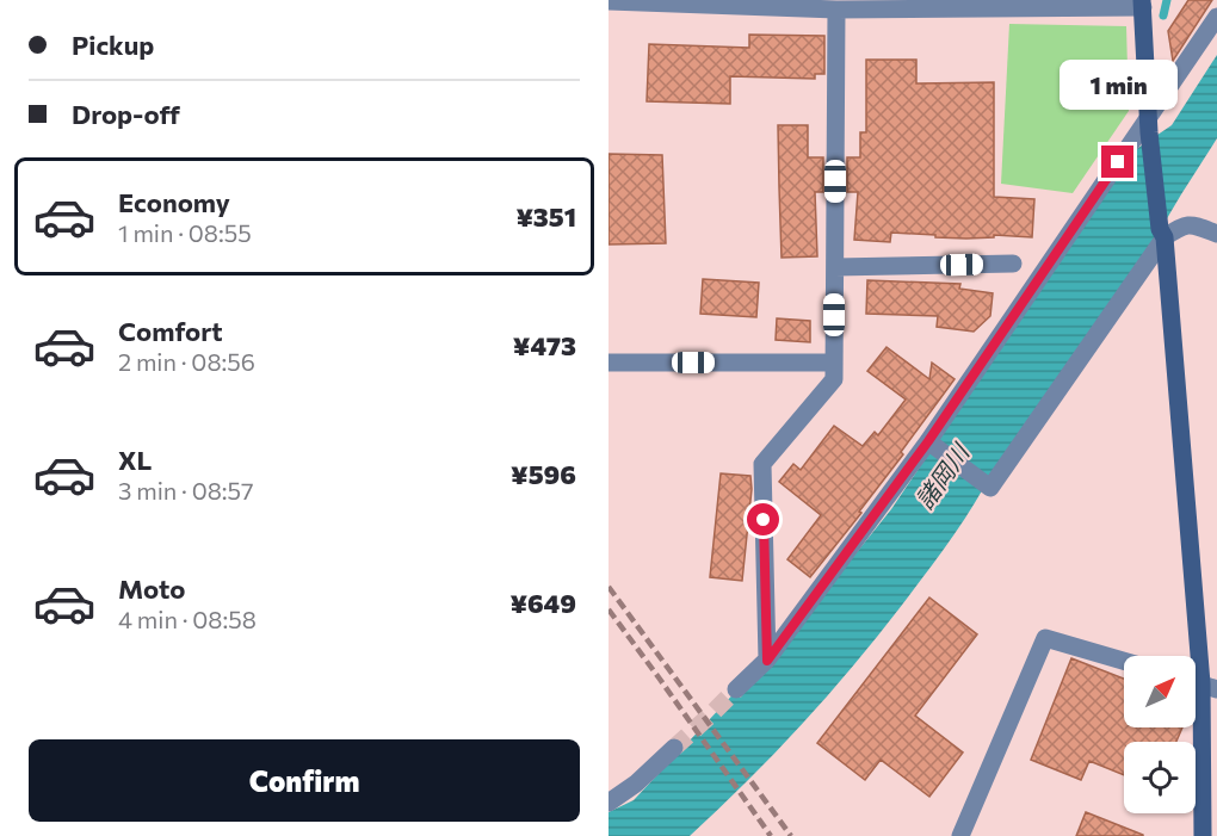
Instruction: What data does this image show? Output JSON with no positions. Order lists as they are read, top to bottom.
{
  "water": ["諸岡川"],
  "north": "top right",
  "page": {
    "banner": ["Pickup", "Drop-off"],
    "bubble": "1 min",
    "list": [
      {
        "name": "Economy",
        "note": "1 min · 08:55",
        "value": "¥351"
      },
      {
        "name": "Comfort",
        "note": "2 min · 08:56",
        "value": "¥473"
      },
      {
        "name": "XL",
        "note": "3 min · 08:57",
        "value": "¥596"
      },
      {
        "name": "Moto",
        "note": "4 min · 08:58",
        "value": "¥649"
      }
    ],
    "buttons": "Confirm"
  }
}
